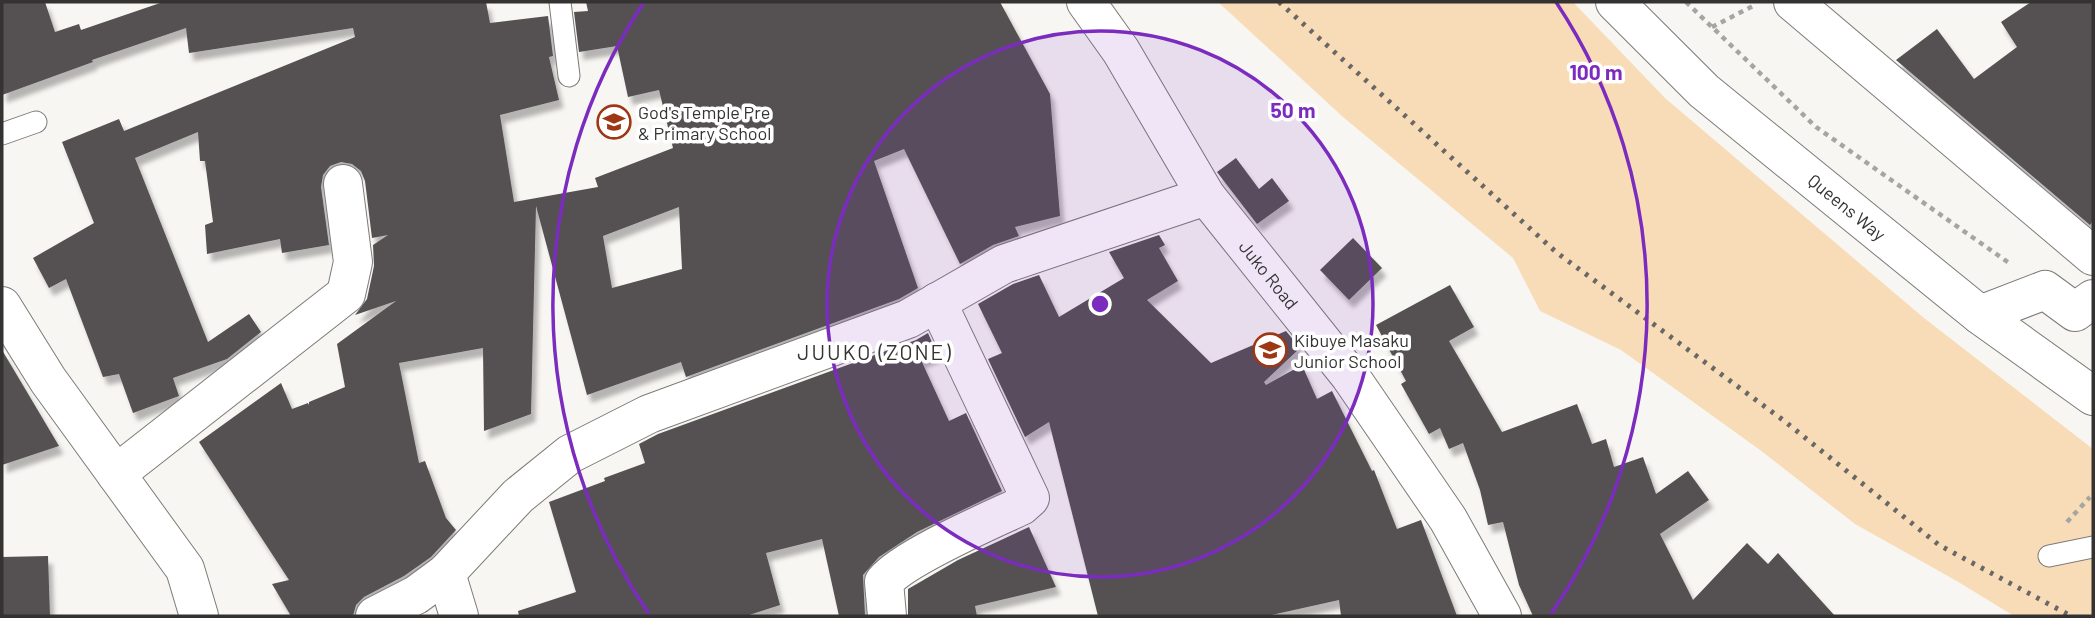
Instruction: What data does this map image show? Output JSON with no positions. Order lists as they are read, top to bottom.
{
  "streets": {
    "main road": ["Queens Way", "Juko Road"]
  },
  "districts": ["JUUKO (ZONE)"],
  "places": {
    "school or university": ["God's Temple Pre & Primary School", "Kibuye Masaku Junior School"]
  },
  "rings": ["100 m", "50 m"]
}
